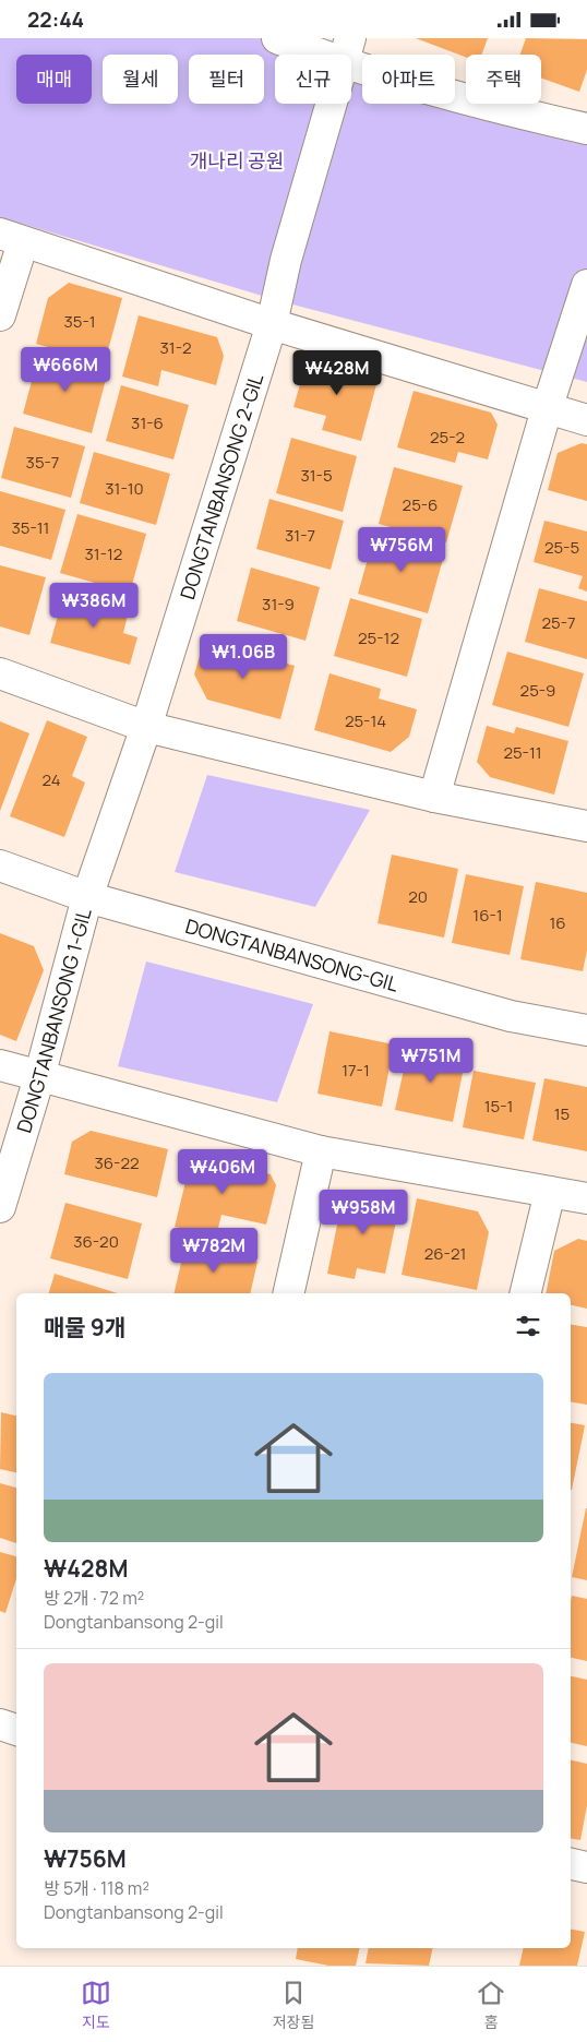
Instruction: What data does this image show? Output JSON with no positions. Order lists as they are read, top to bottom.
{
  "streets": {
    "street": ["DONGTANBANSONG 2-GIL", "DONGTANBANSONG-GIL", "DONGTANBANSONG 1-GIL"]
  },
  "crossings": [
    ["DONGTANBANSONG 2-GIL", "DONGTANBANSONG-GIL"],
    ["DONGTANBANSONG 2-GIL", "DONGTANBANSONG 1-GIL"],
    ["DONGTANBANSONG-GIL", "DONGTANBANSONG 1-GIL"]
  ],
  "parks": ["개나리 공원"],
  "house_numbers": [
    "35-1",
    "31-2",
    "31-6",
    "25-2",
    "35-7",
    "31-5",
    "31-10",
    "25-6",
    "35-11",
    "31-7",
    "25-5",
    "31-12",
    "31-9",
    "25-7",
    "25-12",
    "25-9",
    "25-14",
    "25-11",
    "24",
    "20",
    "16-1",
    "16",
    "17-1",
    "15-1",
    "15",
    "36-22",
    "36-20",
    "26-21"
  ],
  "page": {
    "status": "22:44",
    "chip": [
      "매매",
      "월세",
      "필터",
      "신규",
      "아파트",
      "주택"
    ],
    "price": [
      "₩666M",
      "₩428M",
      "₩756M",
      "₩386M",
      "₩1.06B",
      "₩751M",
      "₩406M",
      "₩958M",
      "₩782M"
    ],
    "heading": "매물 9개",
    "list": [
      {
        "name": "₩428M",
        "note": "방 2개 · 72 m² · Dongtanbansong 2-gil"
      },
      {
        "name": "₩756M",
        "note": "방 5개 · 118 m² · Dongtanbansong 2-gil"
      }
    ],
    "tabs": ["지도", "저장됨", "홈"]
  }
}
